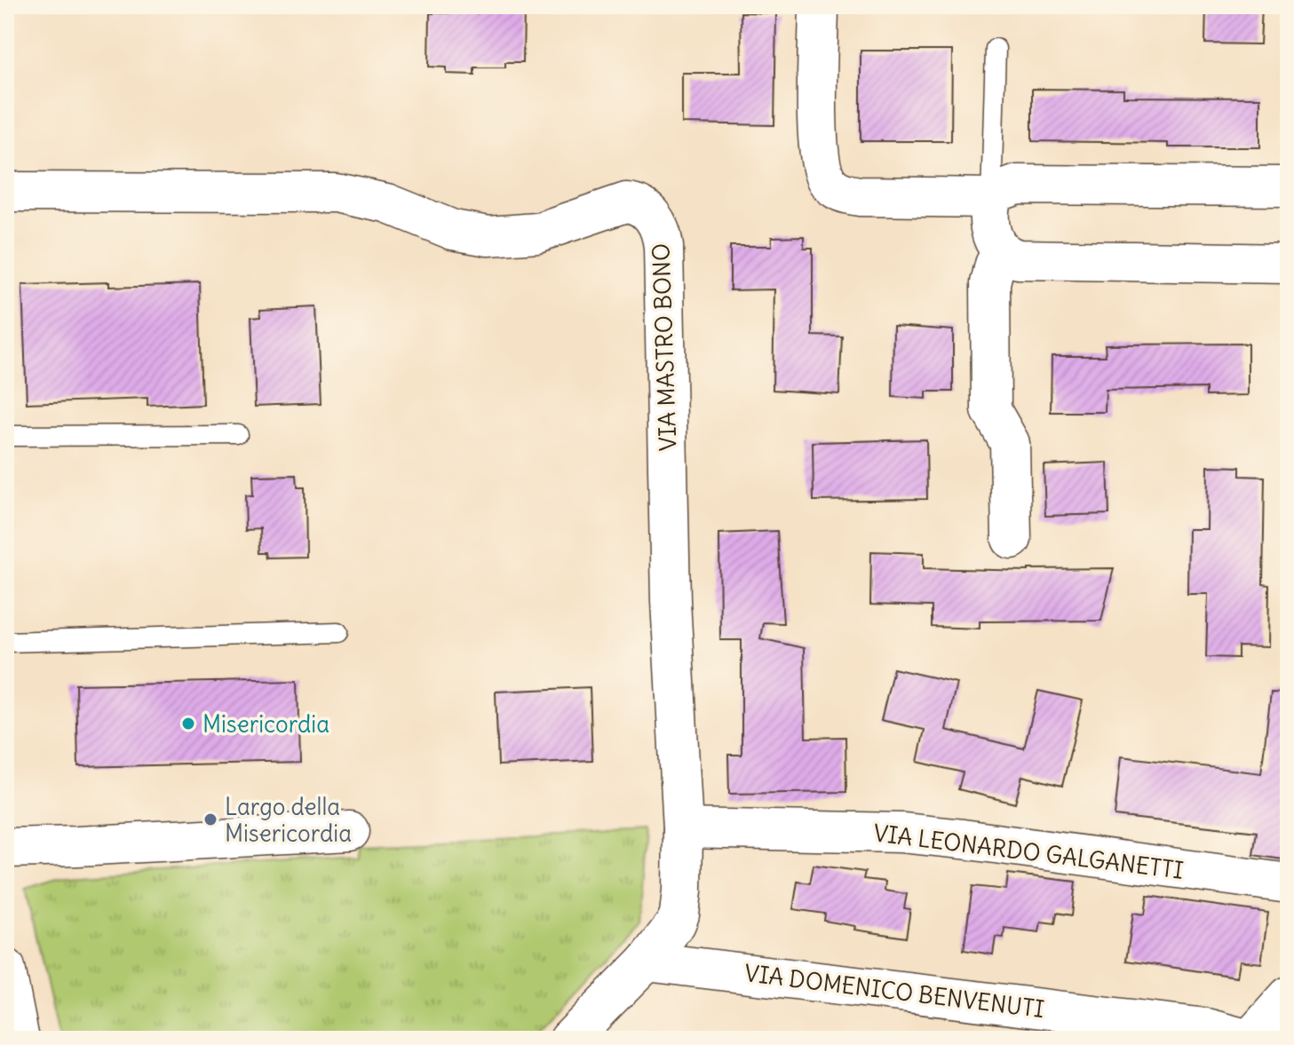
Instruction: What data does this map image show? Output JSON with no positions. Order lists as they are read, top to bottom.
{
  "streets": {
    "street": ["VIA MASTRO BONO", "VIA LEONARDO GALGANETTI", "VIA DOMENICO BENVENUTI"]
  },
  "crossings": [
    ["VIA MASTRO BONO", "VIA LEONARDO GALGANETTI"],
    ["VIA MASTRO BONO", "VIA DOMENICO BENVENUTI"]
  ],
  "places": ["Misericordia", "Largo della Misericordia"]
}
